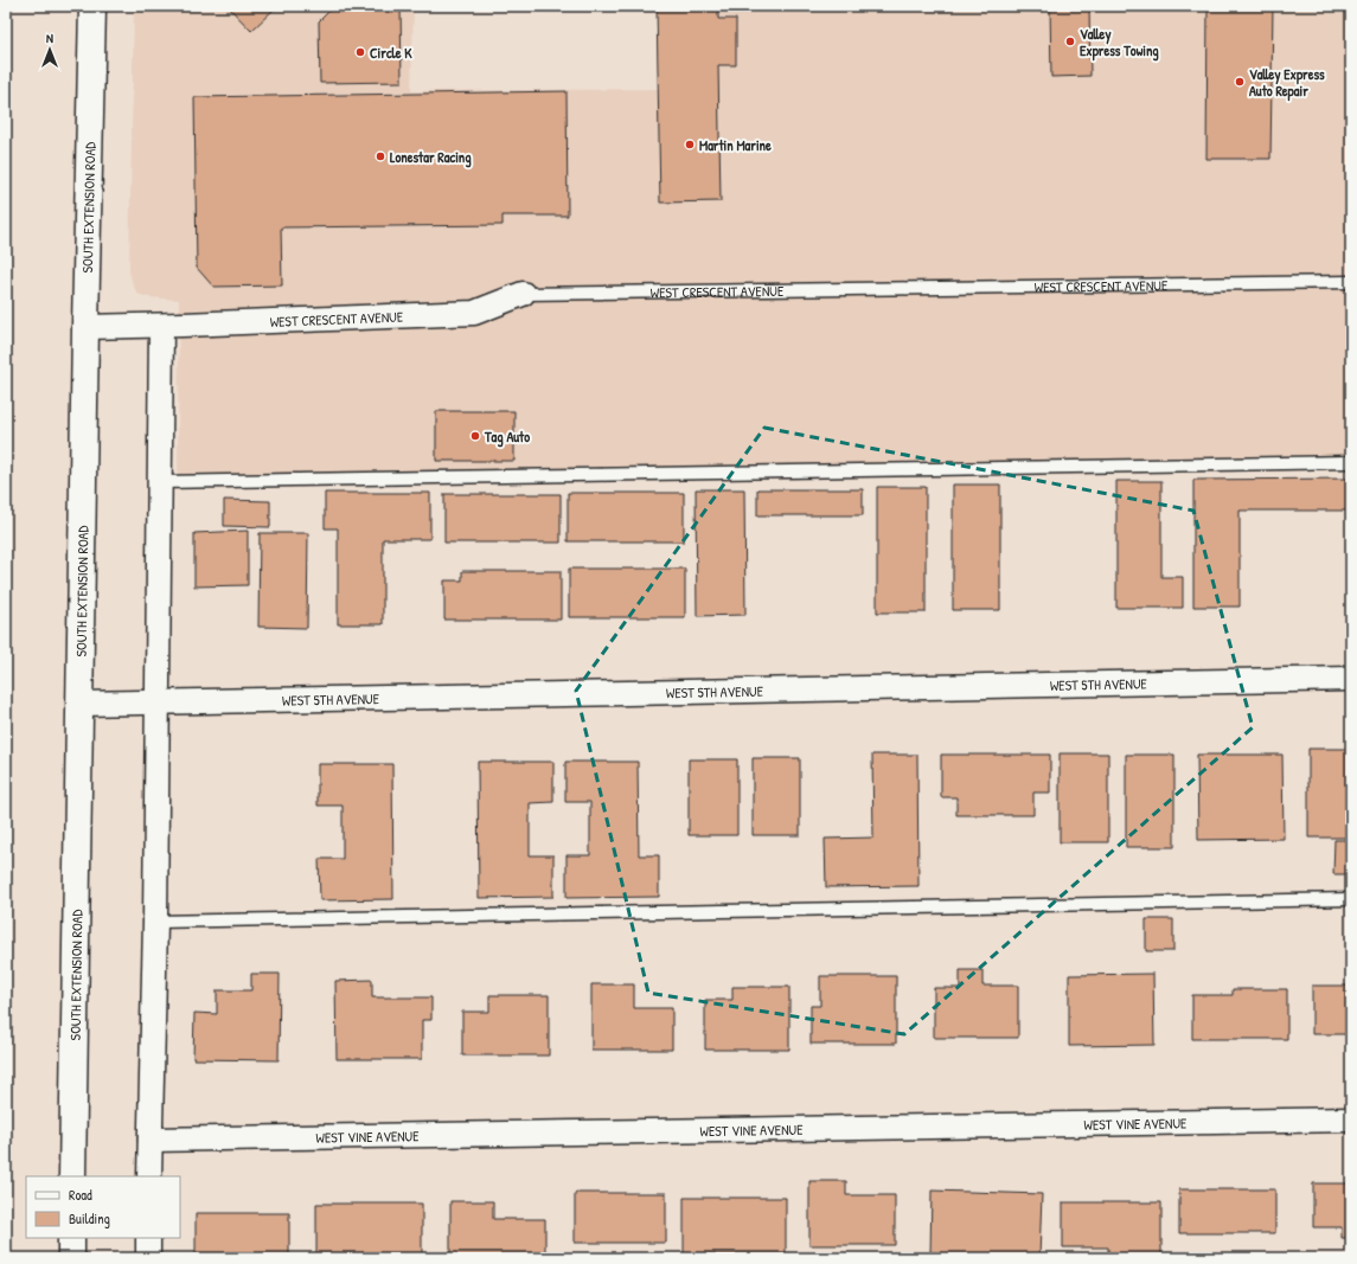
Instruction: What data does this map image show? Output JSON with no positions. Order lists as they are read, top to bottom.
{
  "streets": {
    "street": [
      "SOUTH EXTENSION ROAD",
      "WEST CRESCENT AVENUE",
      "WEST 5TH AVENUE",
      "WEST VINE AVENUE"
    ]
  },
  "crossings": [
    ["SOUTH EXTENSION ROAD", "WEST CRESCENT AVENUE"],
    ["SOUTH EXTENSION ROAD", "WEST 5TH AVENUE"]
  ],
  "places": [
    "Valley Express Towing",
    "Circle K",
    "Valley Express Auto Repair",
    "Martin Marine",
    "Lonestar Racing",
    "Tag Auto"
  ],
  "legend": ["Road", "Building"],
  "north": "top"
}
